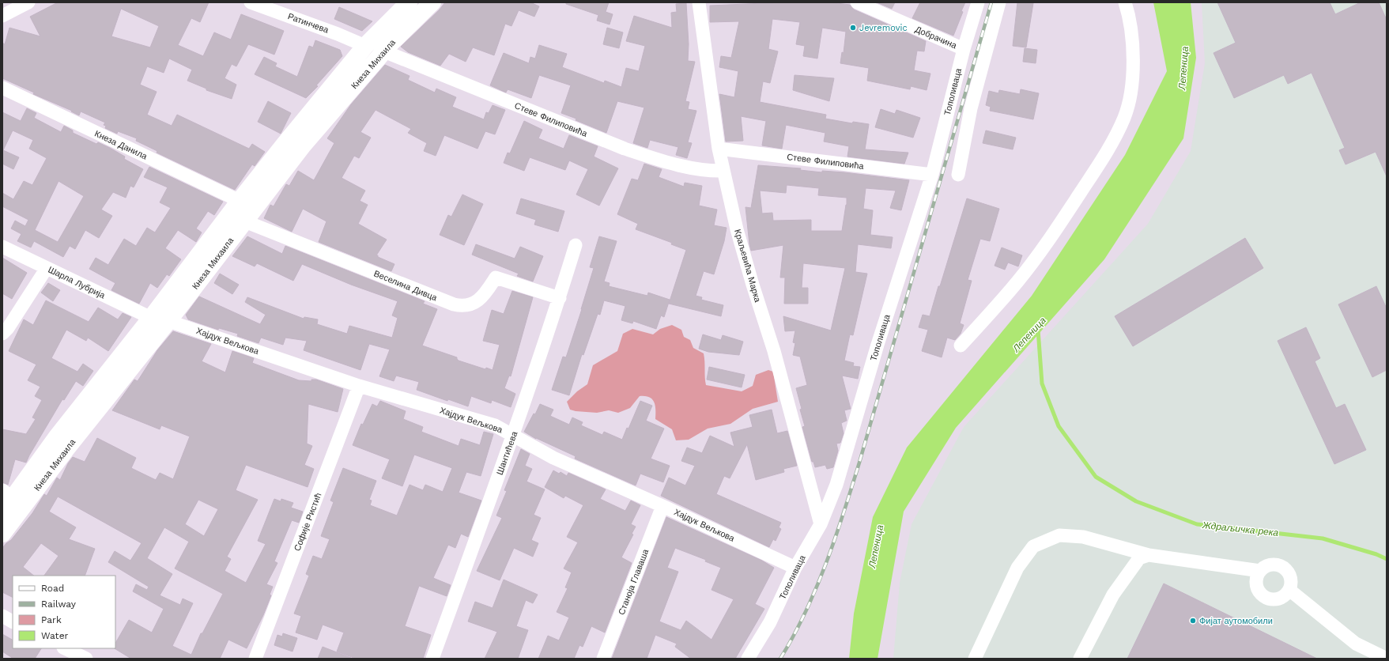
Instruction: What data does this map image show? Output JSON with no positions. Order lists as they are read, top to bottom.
{
  "streets": {
    "main road": ["Кнеза Михаила"],
    "street": [
      "Ратинчева",
      "Добрачина",
      "Тополиваца",
      "Стеве Филиповића",
      "Кнеза Данила",
      "Краљевића Марка",
      "Шарла Лубрија",
      "Веселина Дивца",
      "Хајдук Вељкова",
      "Шантићева",
      "Софије Ристић",
      "Станоја Главаша"
    ]
  },
  "crossings": [
    ["Ратинчева", "Кнеза Михаила"],
    ["Добрачина", "Тополиваца"],
    ["Кнеза Михаила", "Стеве Филиповића"],
    ["Кнеза Михаила", "Кнеза Данила"],
    ["Кнеза Михаила", "Шарла Лубрија"],
    ["Кнеза Михаила", "Веселина Дивца"],
    ["Кнеза Михаила", "Хајдук Вељкова"],
    ["Тополиваца", "Стеве Филиповића"],
    ["Тополиваца", "Краљевића Марка"],
    ["Тополиваца", "Хајдук Вељкова"],
    ["Стеве Филиповића", "Краљевића Марка"],
    ["Веселина Дивца", "Шантићева"],
    ["Хајдук Вељкова", "Шантићева"],
    ["Хајдук Вељкова", "Софије Ристић"],
    ["Хајдук Вељкова", "Станоја Главаша"]
  ],
  "water": ["Лепеница", "Ждраљичка река"],
  "places": ["Jevremovic", "Фијат аутомобили"],
  "legend": [
    "Road",
    "Railway",
    "Park",
    "Water"
  ]
}
